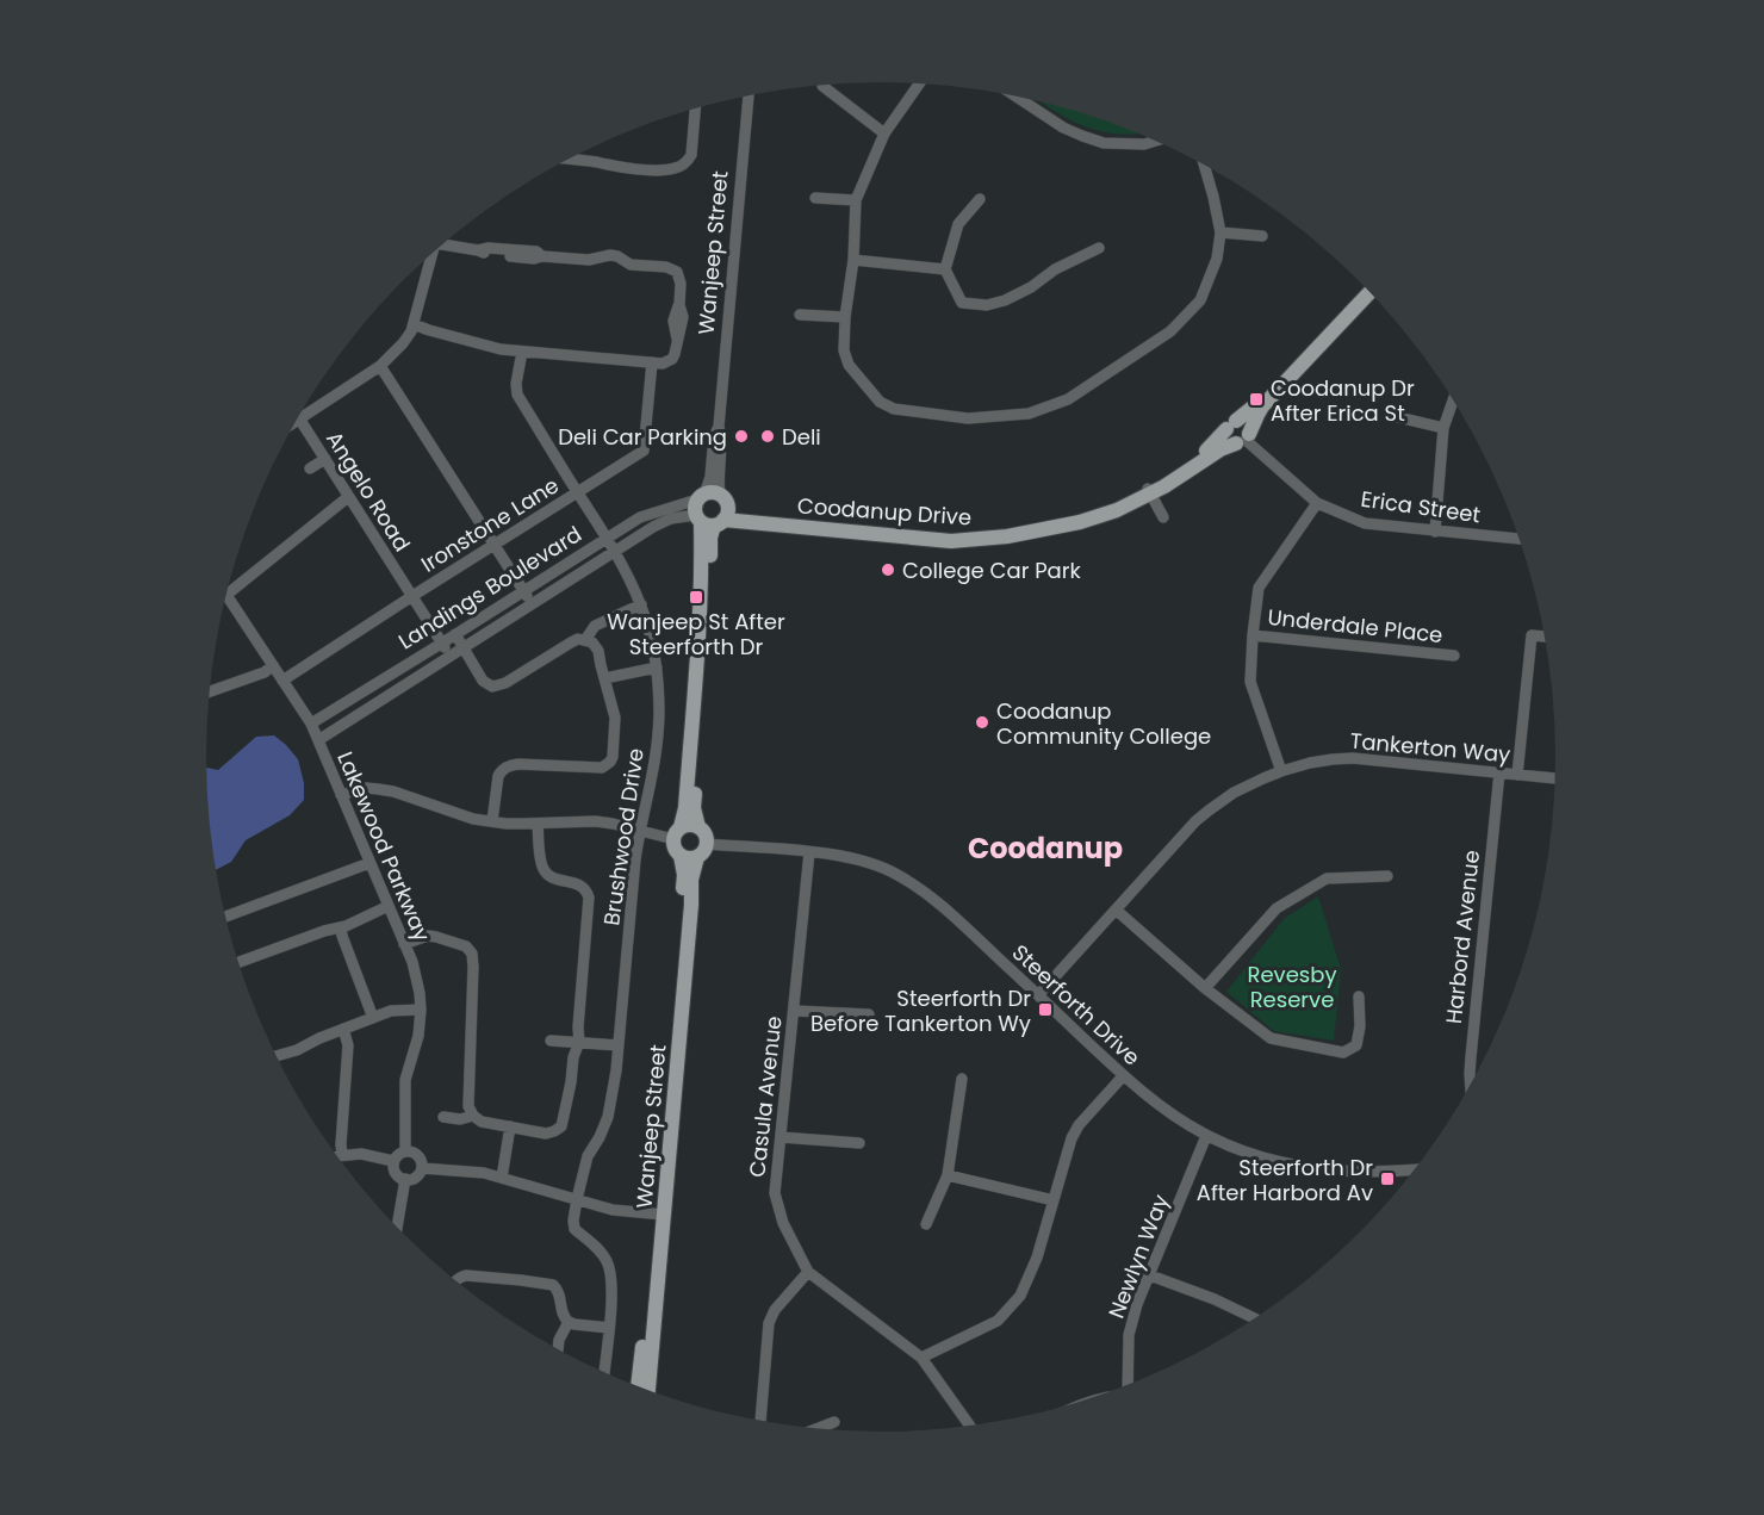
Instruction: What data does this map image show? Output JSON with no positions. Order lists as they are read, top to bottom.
{
  "streets": {
    "main road": ["Wanjeep Street", "Coodanup Drive"],
    "street": [
      "Angelo Road",
      "Erica Street",
      "Ironstone Lane",
      "Landings Boulevard",
      "Underdale Place",
      "Tankerton Way",
      "Brushwood Drive",
      "Lakewood Parkway",
      "Harbord Avenue",
      "Steerforth Drive",
      "Casula Avenue",
      "Newlyn Way"
    ]
  },
  "crossings": [
    ["Wanjeep Street", "Landings Boulevard"],
    ["Wanjeep Street", "Steerforth Drive"],
    ["Angelo Road", "Ironstone Lane"],
    ["Angelo Road", "Landings Boulevard"],
    ["Erica Street", "Coodanup Drive"],
    ["Coodanup Drive", "Landings Boulevard"],
    ["Ironstone Lane", "Brushwood Drive"],
    ["Ironstone Lane", "Lakewood Parkway"],
    ["Landings Boulevard", "Brushwood Drive"],
    ["Landings Boulevard", "Lakewood Parkway"],
    ["Tankerton Way", "Harbord Avenue"],
    ["Tankerton Way", "Steerforth Drive"],
    ["Steerforth Drive", "Casula Avenue"],
    ["Steerforth Drive", "Newlyn Way"]
  ],
  "districts": ["Coodanup"],
  "parks": ["Revesby Reserve"],
  "places": {
    "transit": [
      "Coodanup Dr After Erica St",
      "Wanjeep St After Steerforth Dr",
      "Steerforth Dr Before Tankerton Wy",
      "Steerforth Dr After Harbord Av"
    ],
    "other": [
      "Deli Car Parking",
      "Deli",
      "College Car Park",
      "Coodanup Community College"
    ]
  }
}
